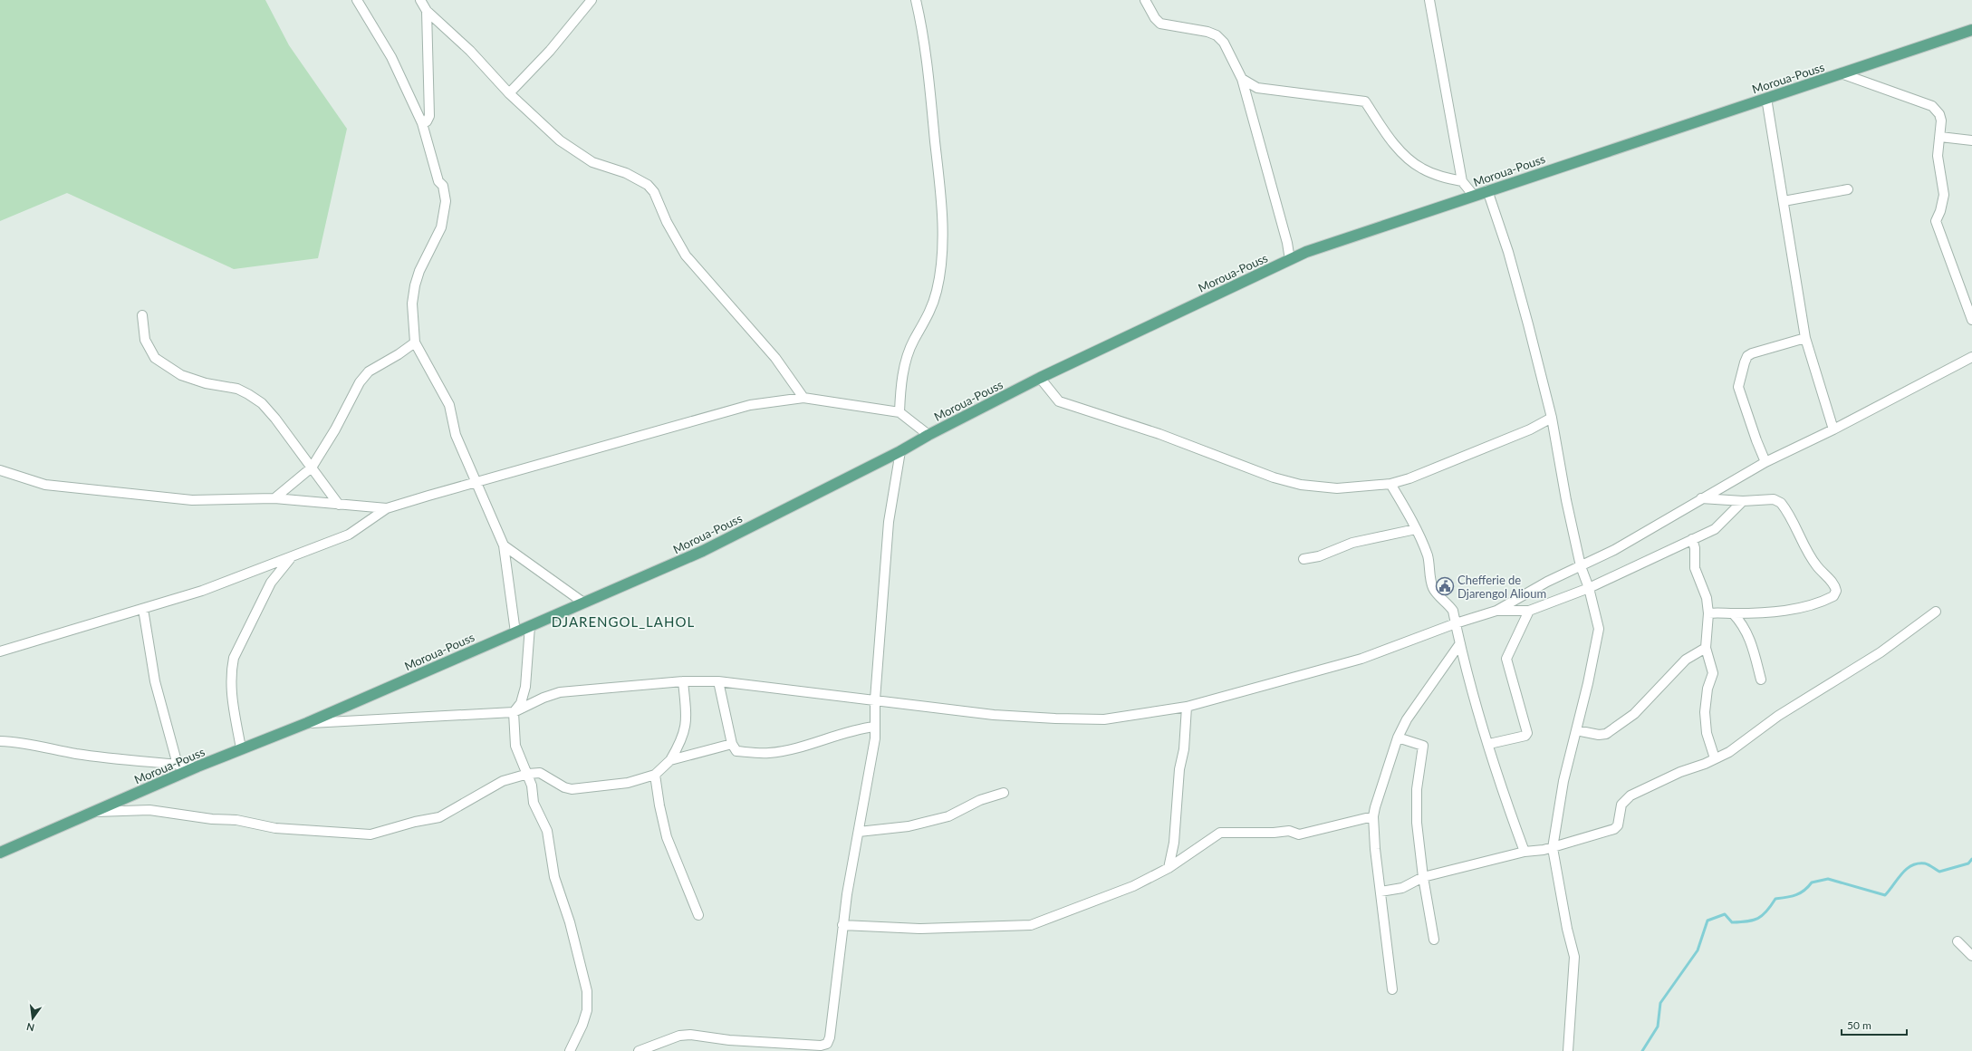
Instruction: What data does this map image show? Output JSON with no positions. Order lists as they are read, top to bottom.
{
  "streets": {
    "main road": ["Moroua-Pouss"]
  },
  "districts": ["DJARENGOL_LAHOL"],
  "places": {
    "public building": ["Chefferie de Djarengol Alioum"]
  },
  "scale_bar": "50 m",
  "north": "bottom"
}
